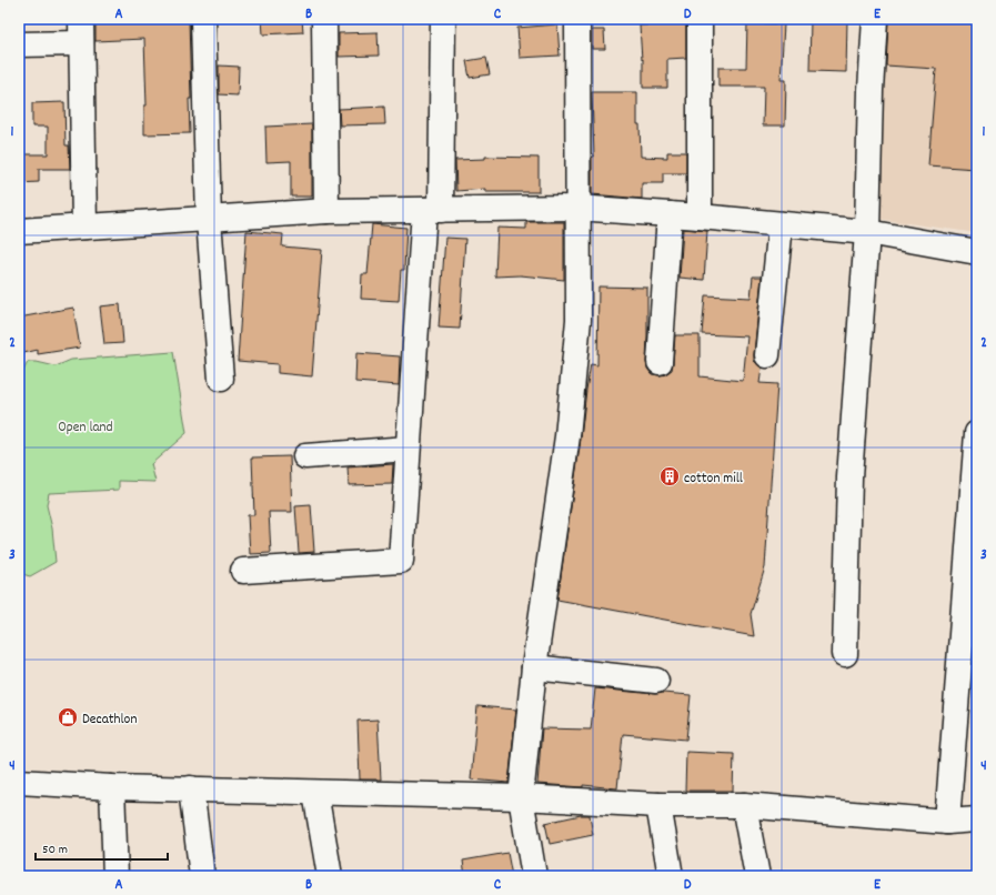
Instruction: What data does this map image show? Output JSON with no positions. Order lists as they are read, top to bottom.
{
  "parks": ["Open land"],
  "places": {
    "building": ["cotton mill"],
    "shop": ["Decathlon"]
  },
  "scale_bar": "50 m",
  "grid": {
    "columns": [
      "A",
      "B",
      "C",
      "D",
      "E"
    ],
    "rows": [
      "1",
      "2",
      "3",
      "4"
    ]
  }
}
